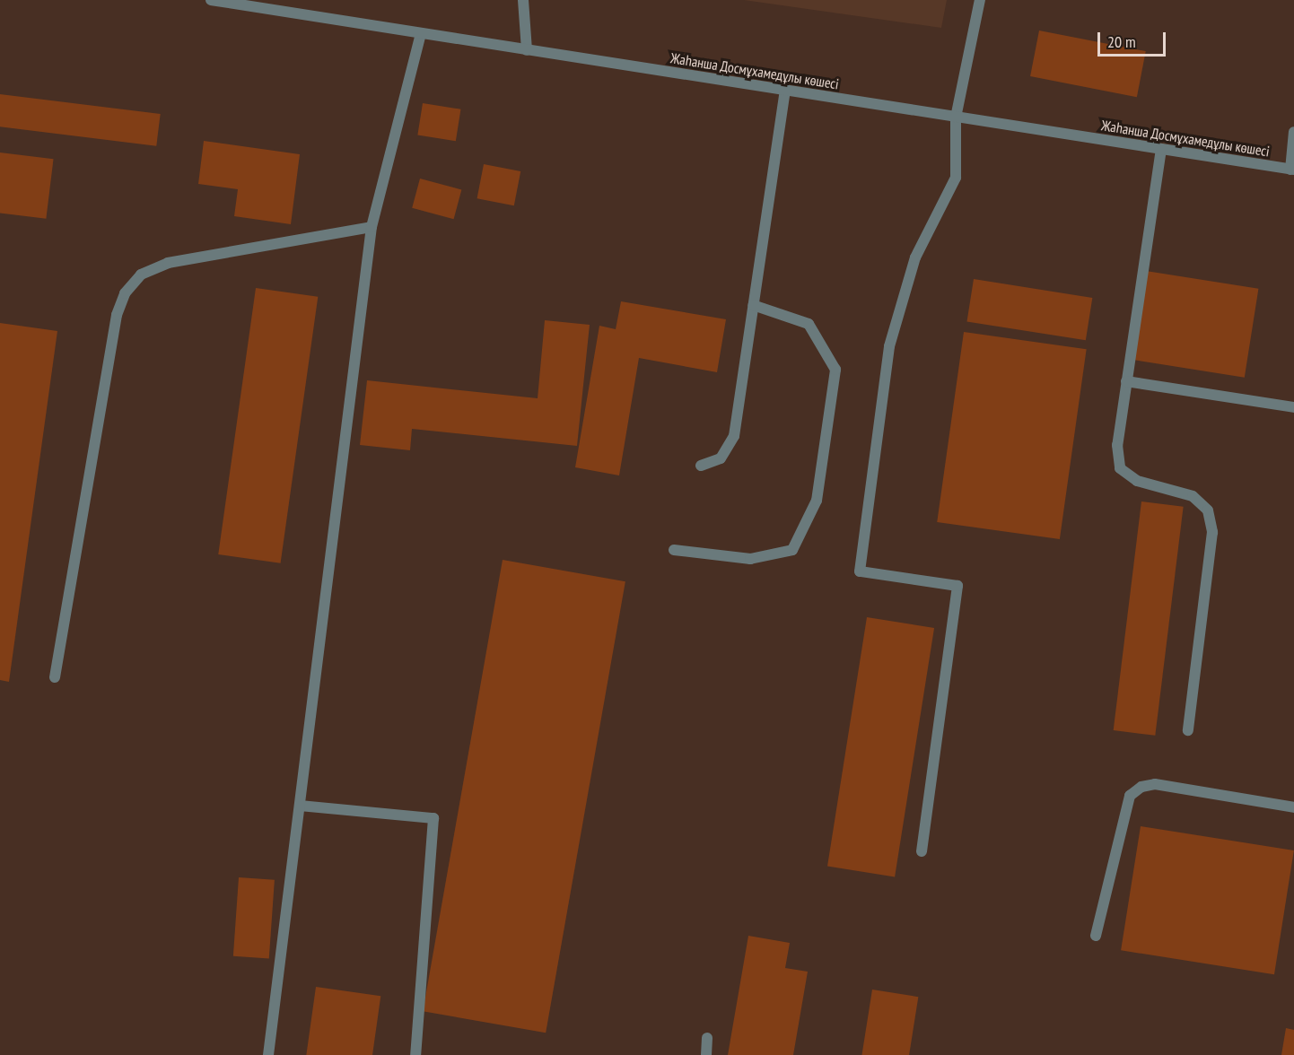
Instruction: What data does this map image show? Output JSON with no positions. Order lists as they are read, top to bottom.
{
  "streets": {
    "street": ["Жаһанша Досмұхамедұлы көшесі"]
  },
  "scale_bar": "20 m"
}
